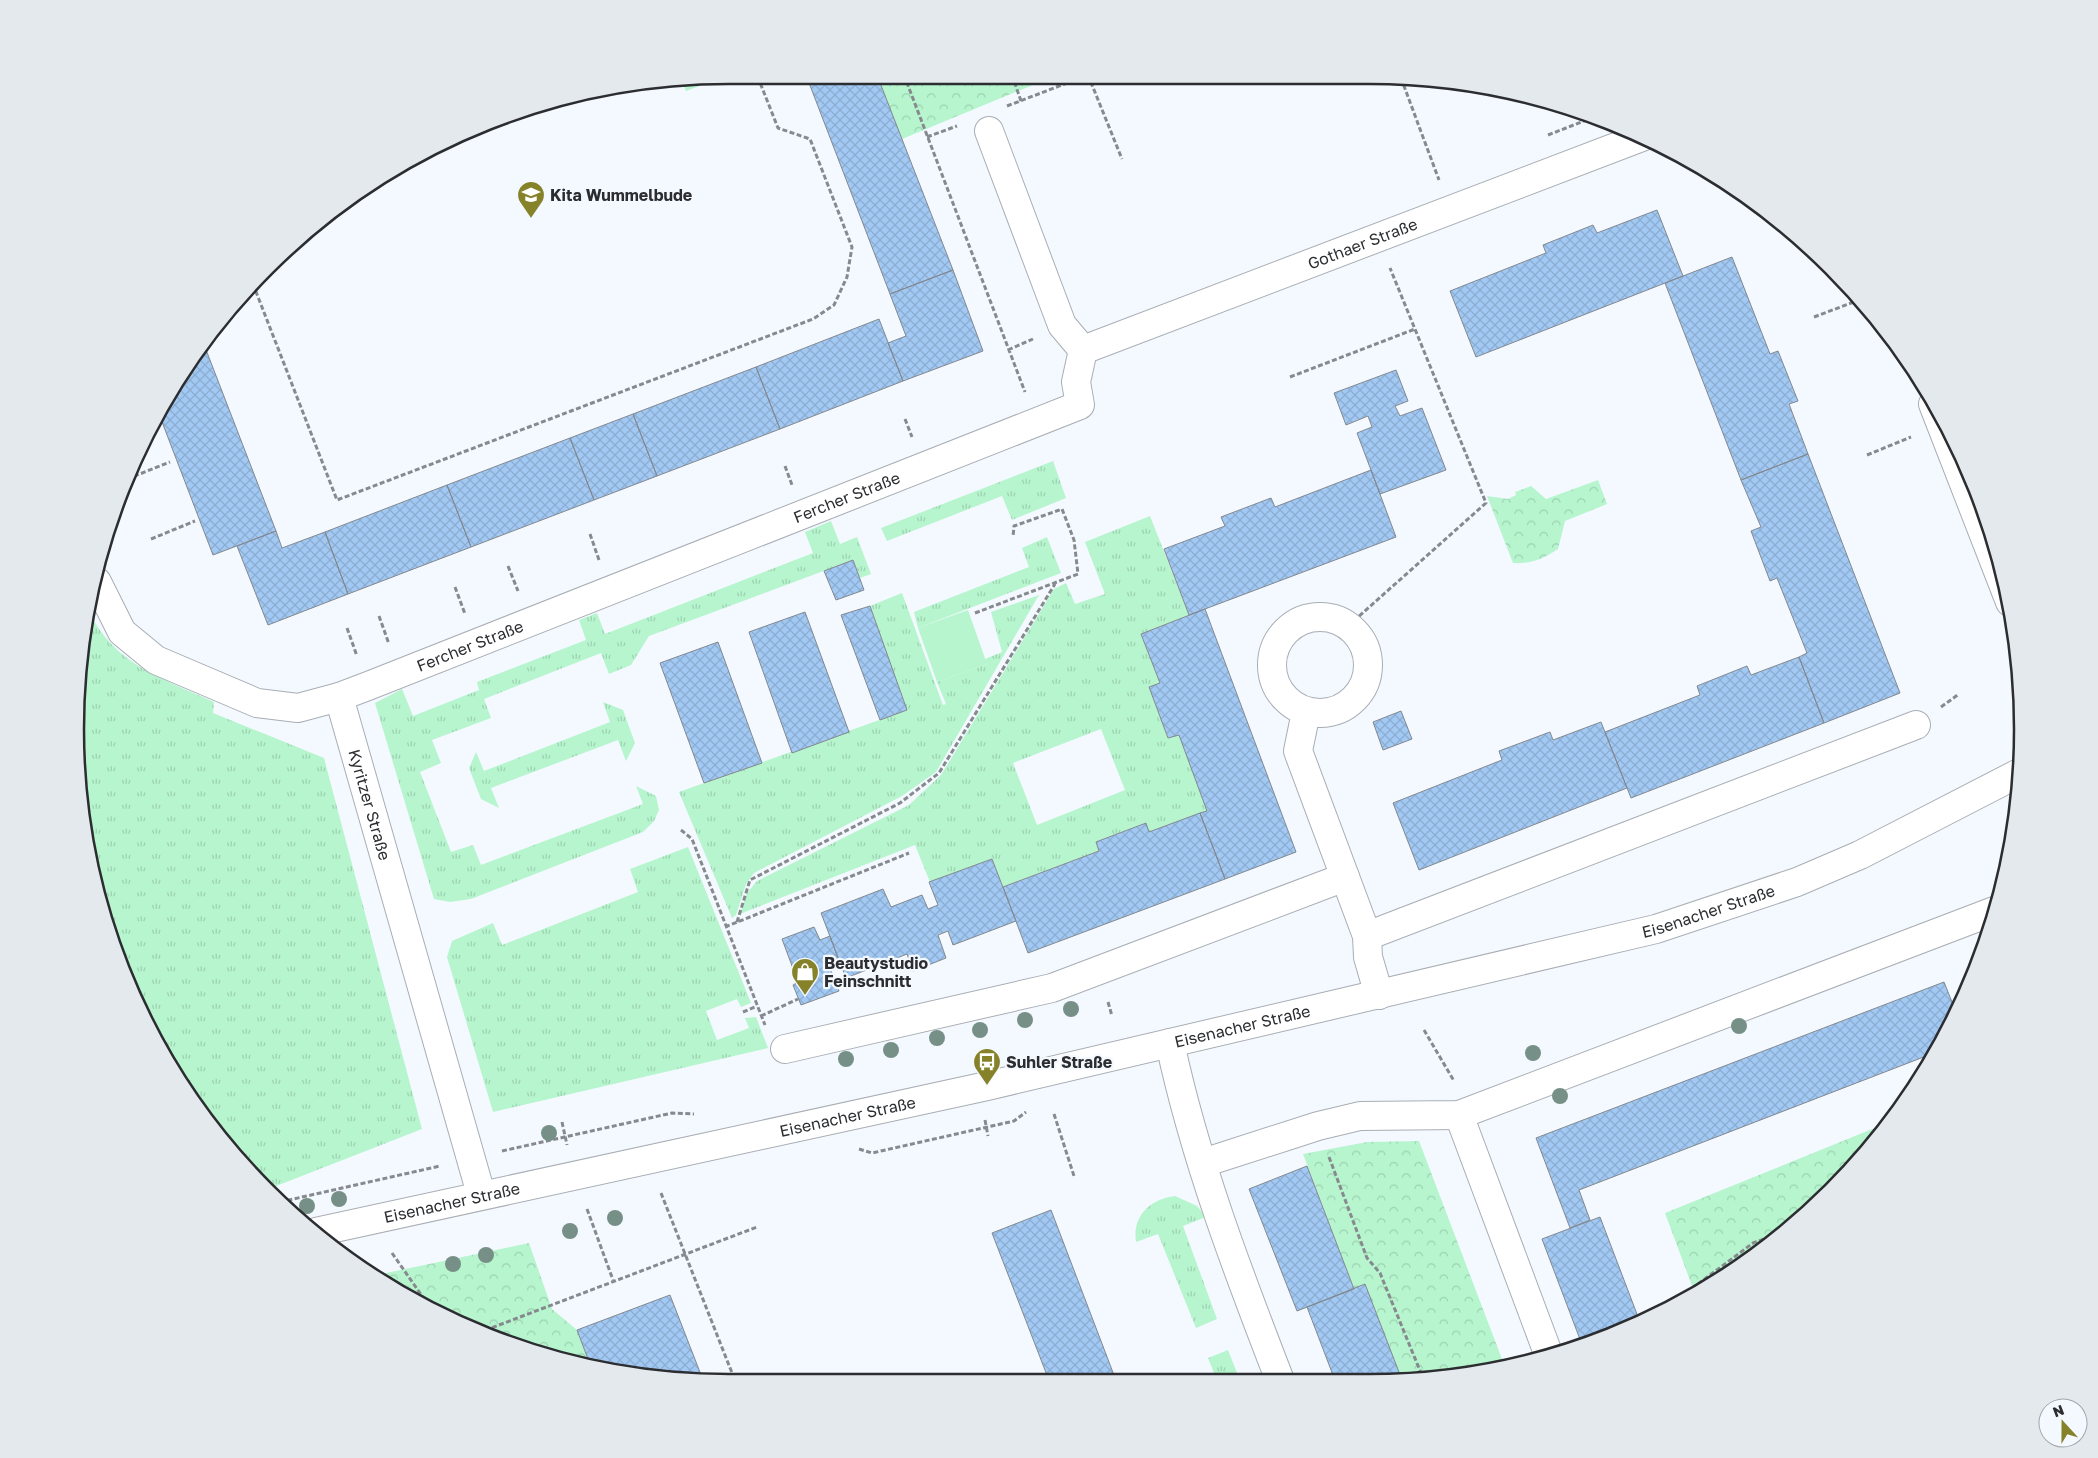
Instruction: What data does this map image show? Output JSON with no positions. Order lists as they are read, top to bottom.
{
  "streets": {
    "street": [
      "Gothaer Straße",
      "Fercher Straße",
      "Kyritzer Straße",
      "Eisenacher Straße"
    ]
  },
  "crossings": [
    ["Gothaer Straße", "Fercher Straße"],
    ["Fercher Straße", "Kyritzer Straße"],
    ["Kyritzer Straße", "Eisenacher Straße"]
  ],
  "places": {
    "school or university": ["Kita Wummelbude"],
    "shop": ["Beautystudio Feinschnitt"],
    "bus stop": ["Suhler Straße"]
  },
  "north": "top"
}
